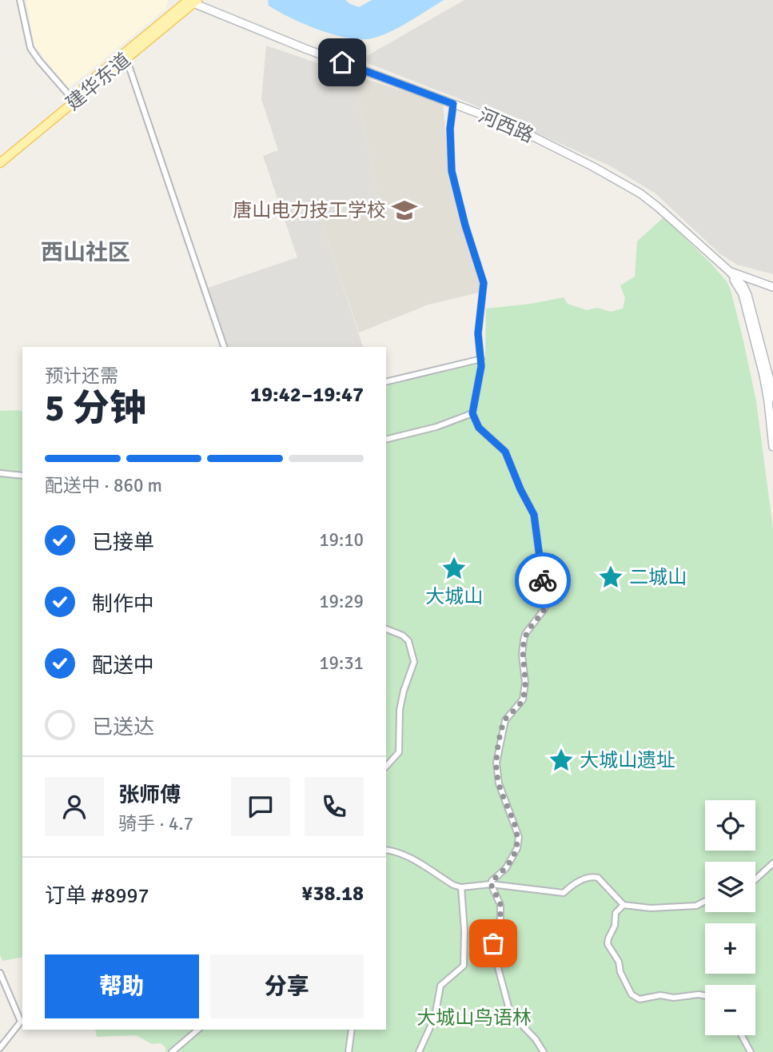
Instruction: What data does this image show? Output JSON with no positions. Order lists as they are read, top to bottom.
{
  "streets": {
    "main road": ["建华东道"],
    "street": ["河西路"]
  },
  "crossings": [
    ["建华东道", "河西路"]
  ],
  "districts": ["西山社区"],
  "parks": ["大城山鸟语林"],
  "places": {
    "school or university": ["唐山电力技工学校"],
    "place": ["大城山", "二城山", "大城山遗址"]
  },
  "page": {
    "heading": ["5 分钟", "预计还需", "19:42–19:47"],
    "panel": [
      "张师傅",
      "骑手 · 4.7",
      "订单 #8997",
      "¥38.18"
    ],
    "bar": "配送中 · 860 m",
    "list": [
      ["已接单", "19:10"],
      ["制作中", "19:29"],
      ["配送中", "19:31"],
      "已送达"
    ],
    "map_buttons": ["+", "−"],
    "buttons": ["帮助", "分享"]
  }
}
